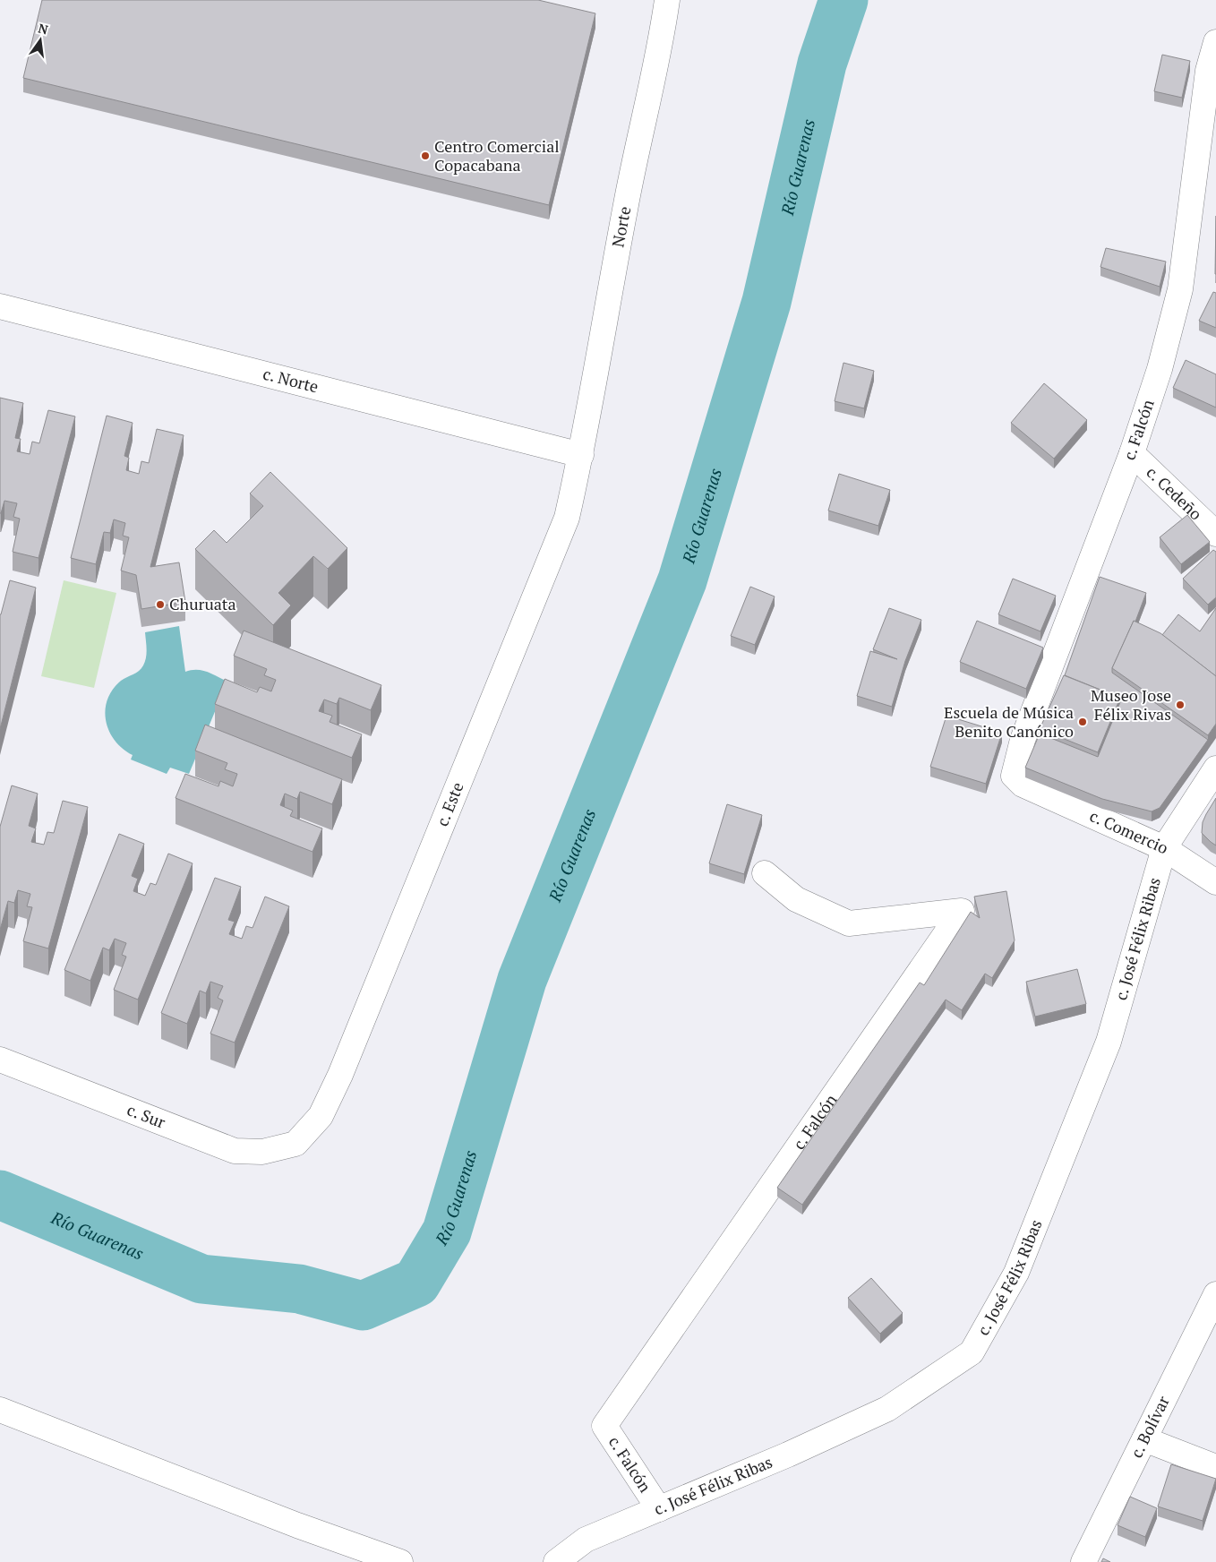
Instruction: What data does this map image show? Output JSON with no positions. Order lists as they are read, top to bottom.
{
  "streets": {
    "street": [
      "Norte",
      "c. Norte",
      "c. Falcón",
      "c. Cedeño",
      "c. Este",
      "c. Comercio",
      "c. José Félix Ribas",
      "c. Sur",
      "c. Bolívar"
    ]
  },
  "crossings": [
    ["Norte", "c. Norte"],
    ["Norte", "c. Este"],
    ["c. Norte", "c. Este"],
    ["c. Falcón", "c. Cedeño"],
    ["c. Falcón", "c. Comercio"],
    ["c. Falcón", "c. José Félix Ribas"],
    ["c. Este", "c. Sur"],
    ["c. Comercio", "c. José Félix Ribas"]
  ],
  "water": ["Río Guarenas"],
  "places": [
    "Centro Comercial Copacabana",
    "Churuata",
    "Museo Jose Félix Rivas",
    "Escuela de Música Benito Canónico"
  ],
  "north": "top"
}
